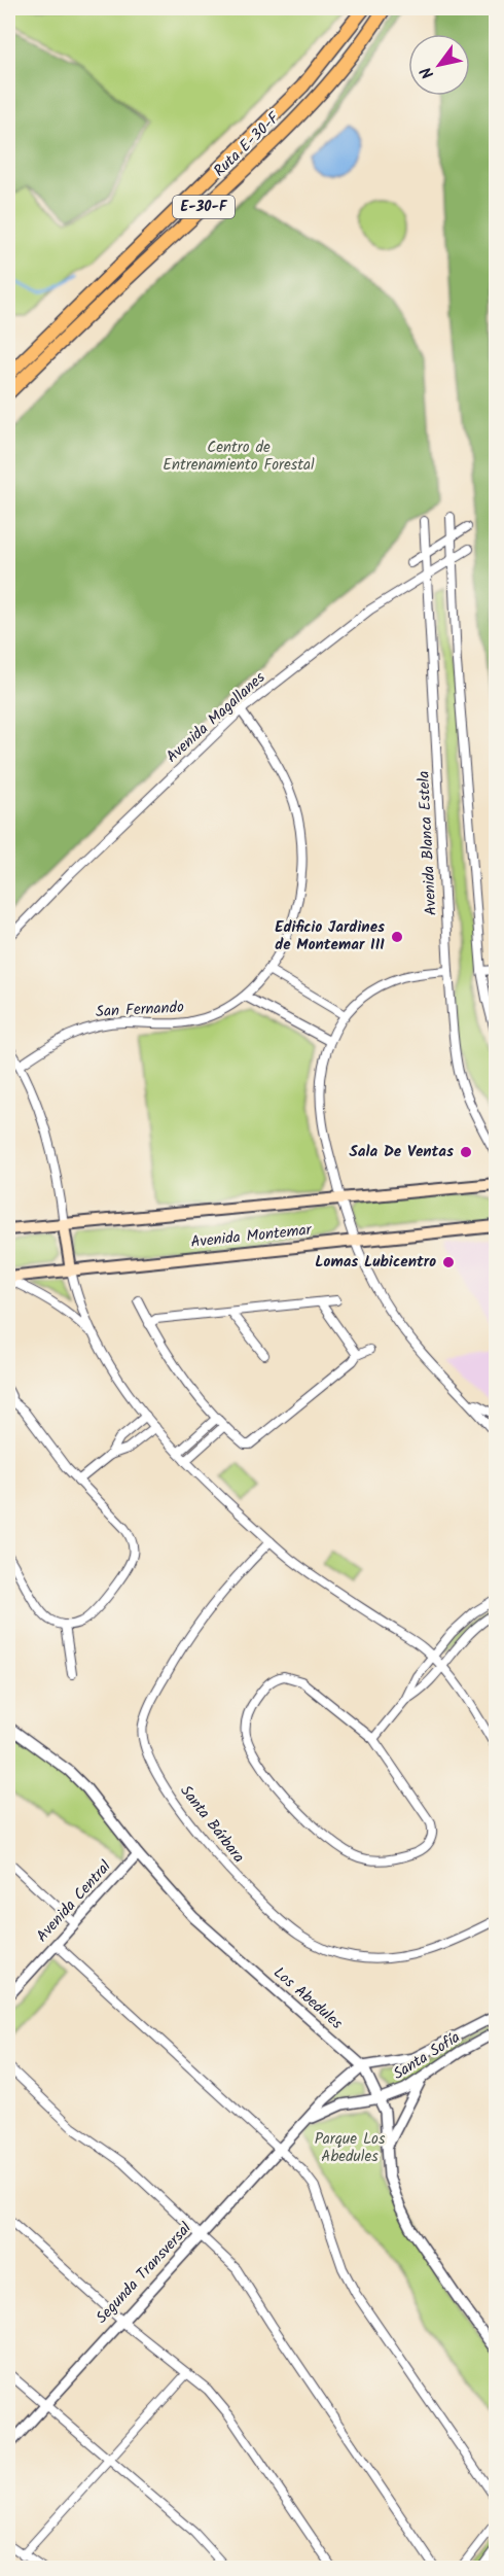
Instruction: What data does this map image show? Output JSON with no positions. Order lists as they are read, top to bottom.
{
  "streets": {
    "highway": ["Ruta E-30-F", "E-30-F"],
    "main road": ["Avenida Montemar"],
    "street": [
      "Avenida Magallanes",
      "Avenida Blanca Estela",
      "San Fernando",
      "Santa Bárbara",
      "Avenida Central",
      "Los Abedules",
      "Santa Sofía",
      "Segunda Transversal"
    ]
  },
  "crossings": [
    ["Avenida Magallanes", "Avenida Blanca Estela"],
    ["Avenida Magallanes", "San Fernando"],
    ["Avenida Central", "Los Abedules"],
    ["Los Abedules", "Santa Sofía"],
    ["Santa Sofía", "Segunda Transversal"]
  ],
  "parks": ["Centro de Entrenamiento Forestal", "Parque Los Abedules"],
  "places": ["Edificio Jardines de Montemar III", "Sala De Ventas", "Lomas Lubicentro"],
  "north": "bottom left"
}
